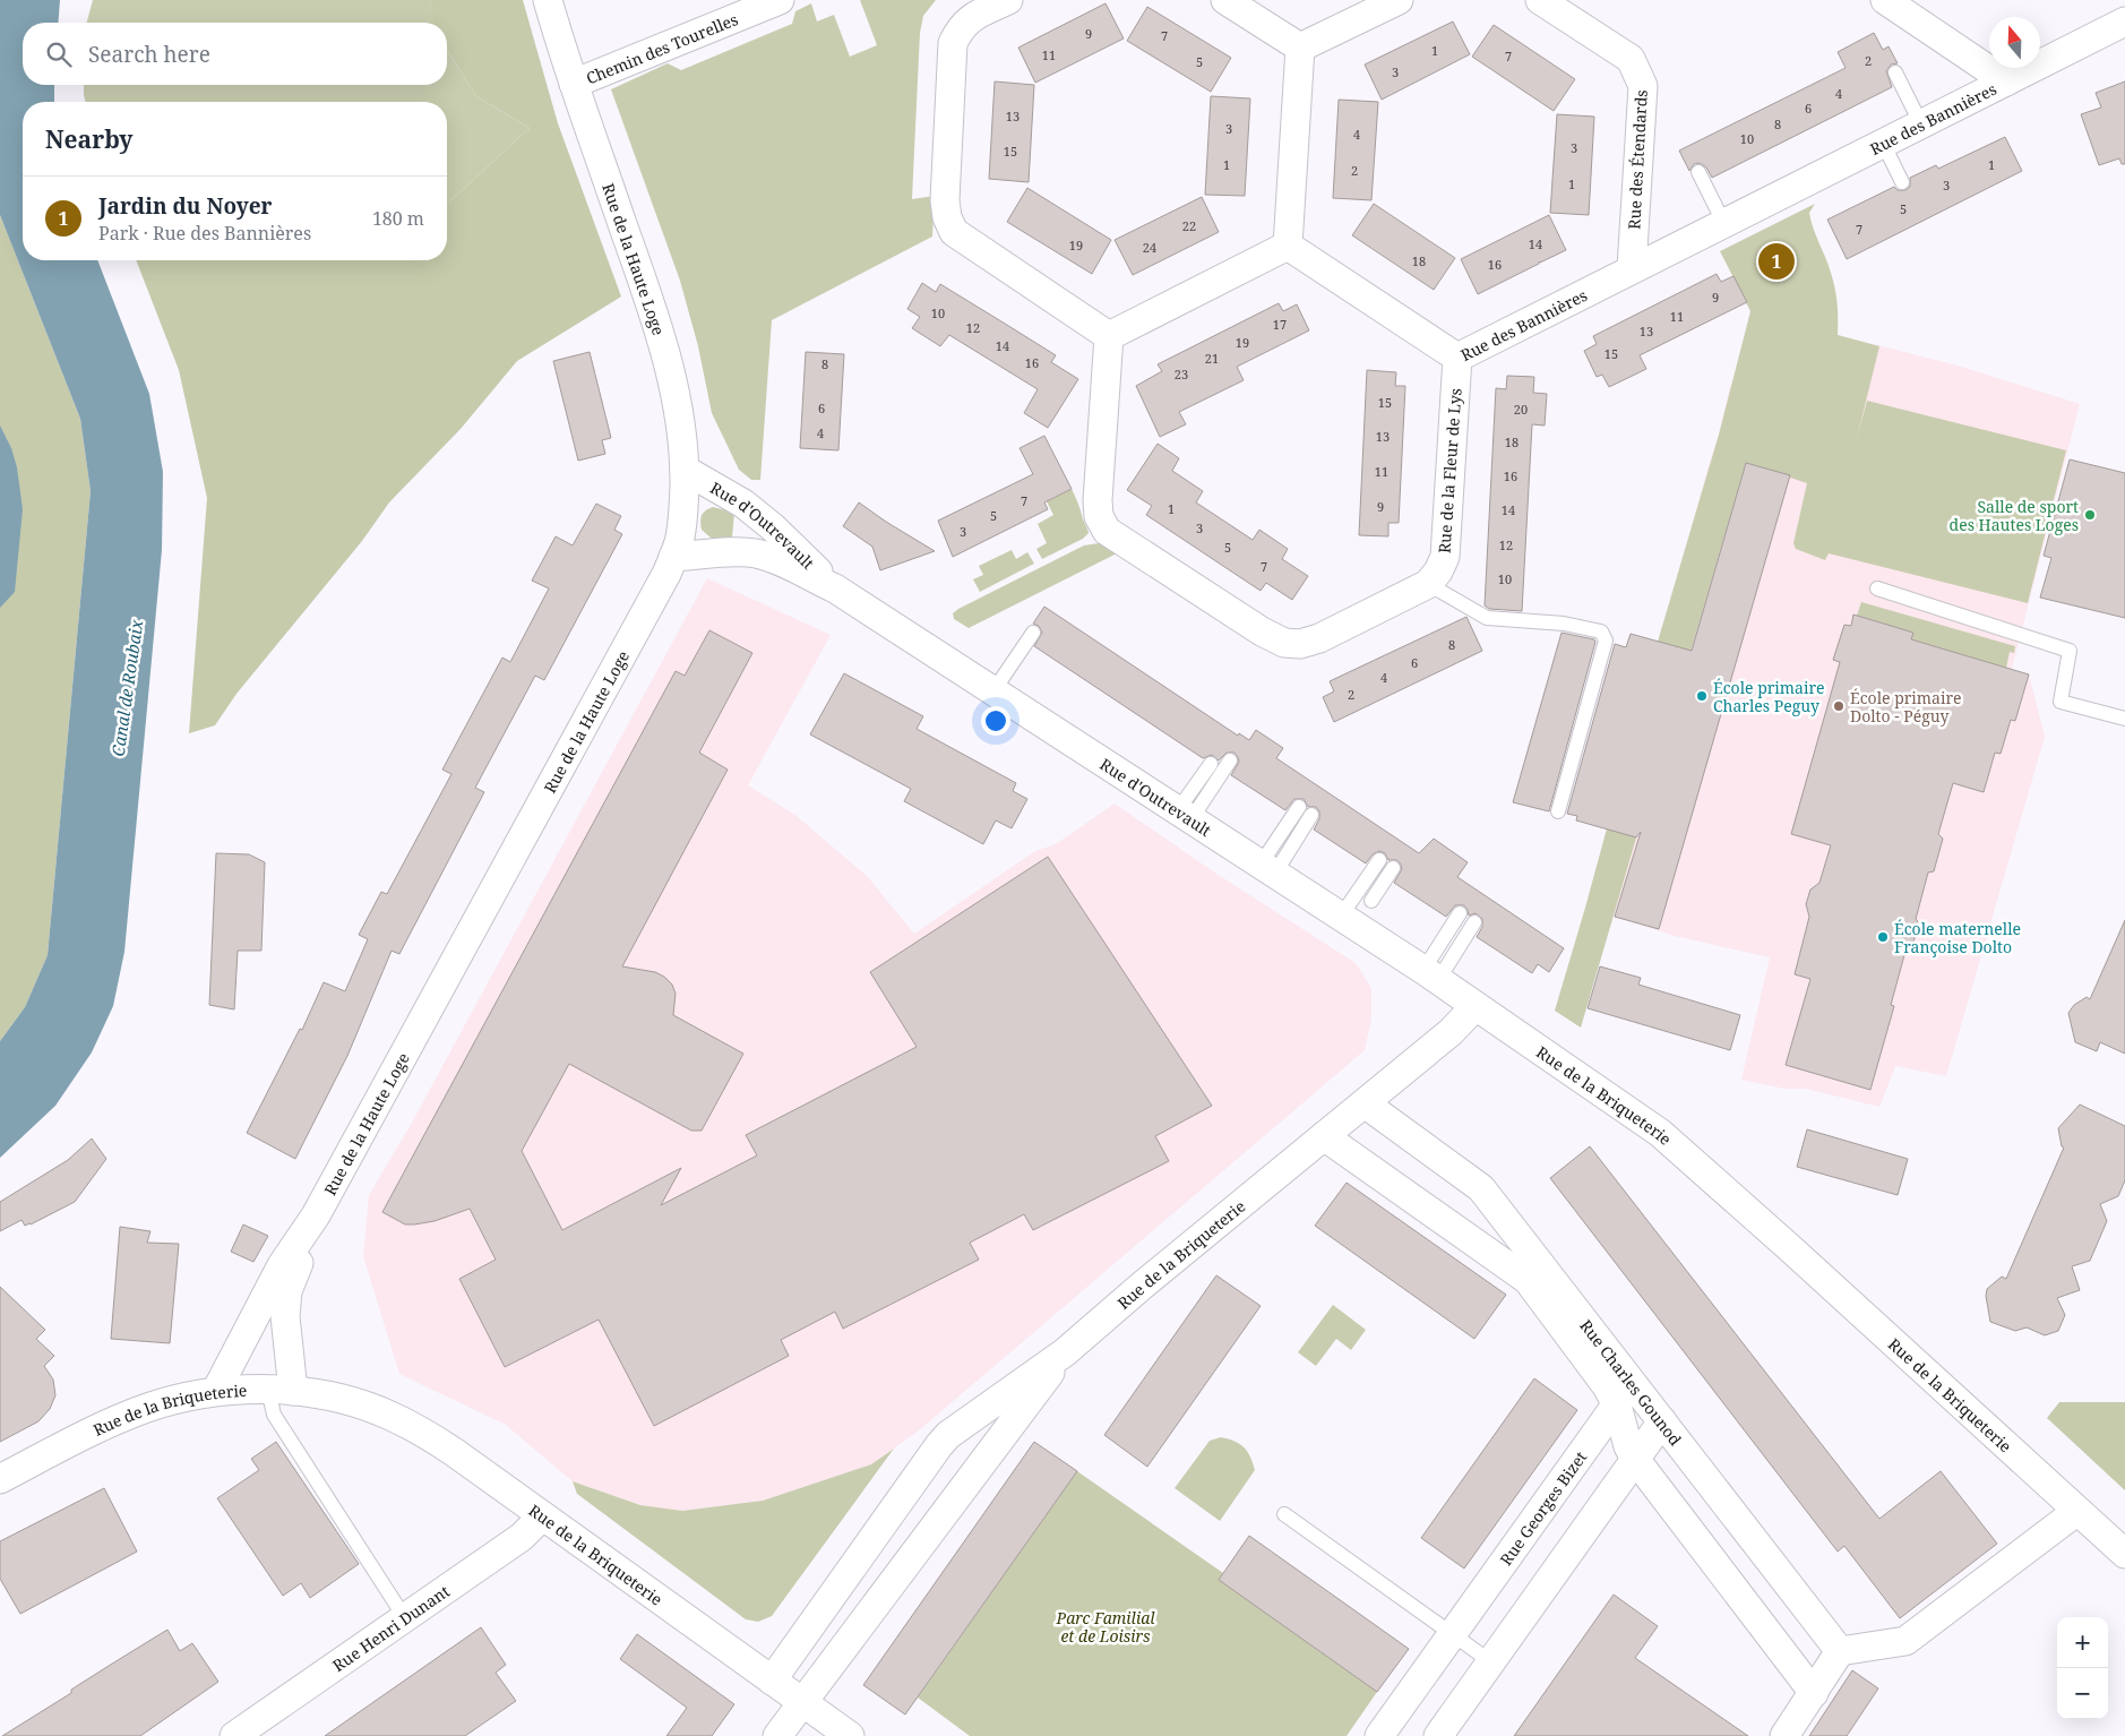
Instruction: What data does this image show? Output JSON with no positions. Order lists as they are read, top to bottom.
{
  "streets": {
    "street": [
      "Chemin des Tourelles",
      "Rue des Bannières",
      "Rue des Étendards",
      "Rue de la Haute Loge",
      "Rue de la Fleur de Lys",
      "Rue d'Outrevault",
      "Rue de la Briqueterie",
      "Rue Charles Gounod",
      "Rue Georges Bizet",
      "Rue Henri Dunant"
    ]
  },
  "crossings": [
    ["Chemin des Tourelles", "Rue de la Haute Loge"],
    ["Rue des Bannières", "Rue des Étendards"],
    ["Rue des Bannières", "Rue de la Fleur de Lys"],
    ["Rue de la Haute Loge", "Rue d'Outrevault"],
    ["Rue de la Haute Loge", "Rue de la Briqueterie"],
    ["Rue d'Outrevault", "Rue de la Briqueterie"],
    ["Rue de la Briqueterie", "Rue Charles Gounod"],
    ["Rue de la Briqueterie", "Rue Henri Dunant"],
    ["Rue Charles Gounod", "Rue Georges Bizet"]
  ],
  "water": ["Canal de Roubaix"],
  "parks": ["Parc Familial et de Loisirs"],
  "places": [
    "Salle de sport des Hautes Loges",
    "École primaire Charles Peguy",
    "École primaire Dolto - Péguy",
    "École maternelle Françoise Dolto"
  ],
  "house_numbers": [
    "9",
    "7",
    "1",
    "11",
    "7",
    "2",
    "5",
    "3",
    "4",
    "6",
    "13",
    "8",
    "3",
    "4",
    "10",
    "3",
    "15",
    "1",
    "1",
    "2",
    "1",
    "3",
    "5",
    "22",
    "7",
    "14",
    "19",
    "24",
    "18",
    "16",
    "9",
    "10",
    "11",
    "17",
    "12",
    "13",
    "19",
    "14",
    "15",
    "21",
    "16",
    "8",
    "23",
    "15",
    "6",
    "20",
    "4",
    "13",
    "18",
    "11",
    "16",
    "7",
    "9",
    "1",
    "14",
    "5",
    "3",
    "3",
    "12",
    "5",
    "7",
    "10",
    "8",
    "6",
    "4",
    "2"
  ],
  "north": "top",
  "page": {
    "search": "Search here",
    "heading": "Nearby",
    "list": [
      {
        "mark": "1",
        "name": "Jardin du Noyer",
        "note": "Park · Rue des Bannières",
        "value": "180 m"
      }
    ],
    "pins": "1",
    "map_buttons": ["+", "−"]
  }
}
